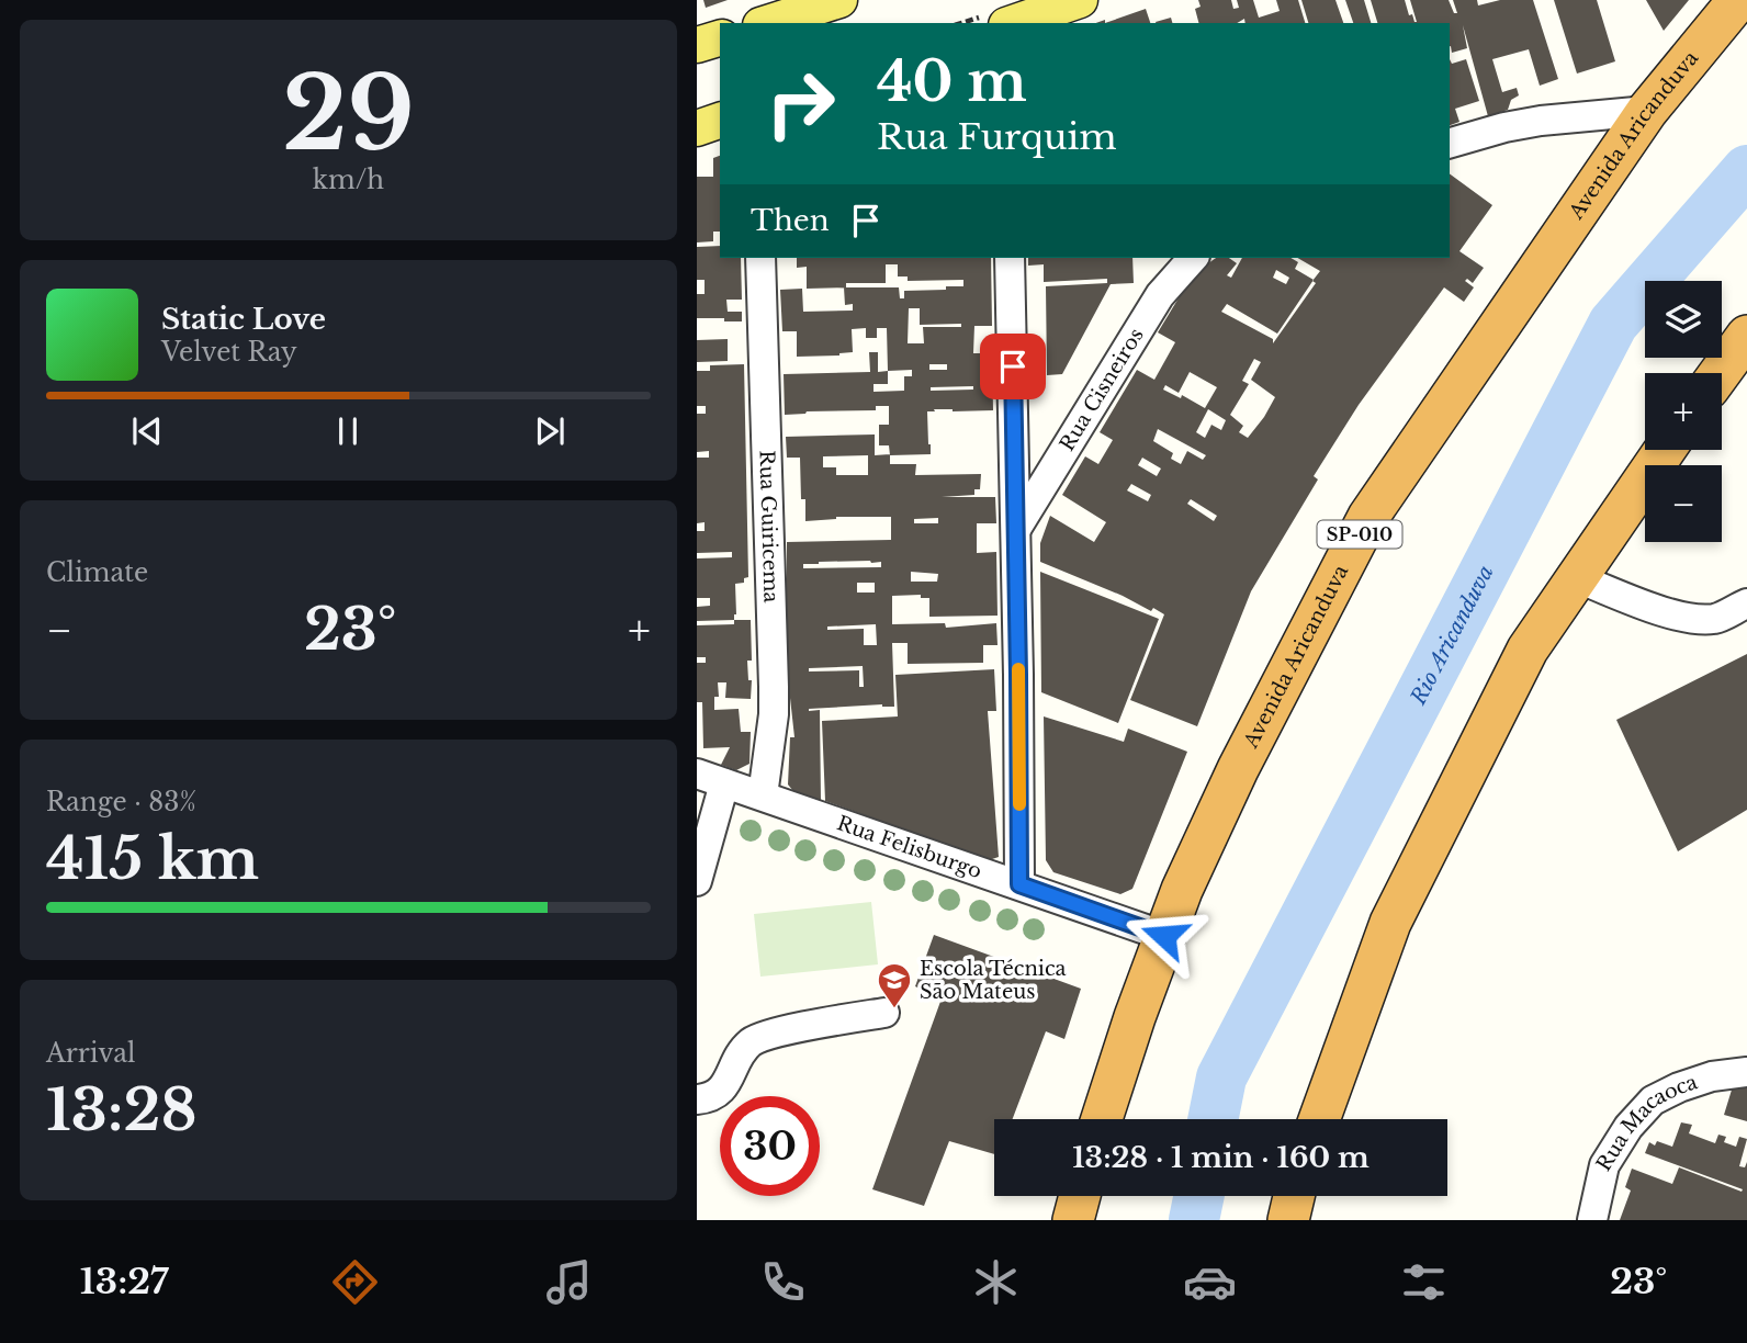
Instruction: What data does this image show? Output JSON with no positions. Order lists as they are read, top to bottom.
{
  "streets": {
    "highway": ["Avenida Aricanduva", "SP-010"],
    "street": [
      "Rua Cisneiros",
      "Rua Guiricema",
      "Rua Felisburgo",
      "Rua Macaoca"
    ]
  },
  "crossings": [
    ["Avenida Aricanduva", "Rua Felisburgo"],
    ["Rua Guiricema", "Rua Felisburgo"]
  ],
  "water": ["Rio Aricanduva"],
  "places": {
    "school or university": ["Escola Técnica São Mateus"]
  },
  "page": {
    "tile": [
      ["29", "km/h"],
      "Climate",
      ["Range · 83%", "415 km"],
      ["Arrival", "13:28"]
    ],
    "turn": ["40 m", "Rua Furquim"],
    "then": "Then",
    "map_buttons": ["+", "−"],
    "song": ["Static Love", "Velvet Ray"],
    "heat": ["−", "23°", "+"],
    "limit": "30",
    "trip": "13:28 · 1 min · 160 m",
    "tabs": ["13:27", "23°"]
  }
}
